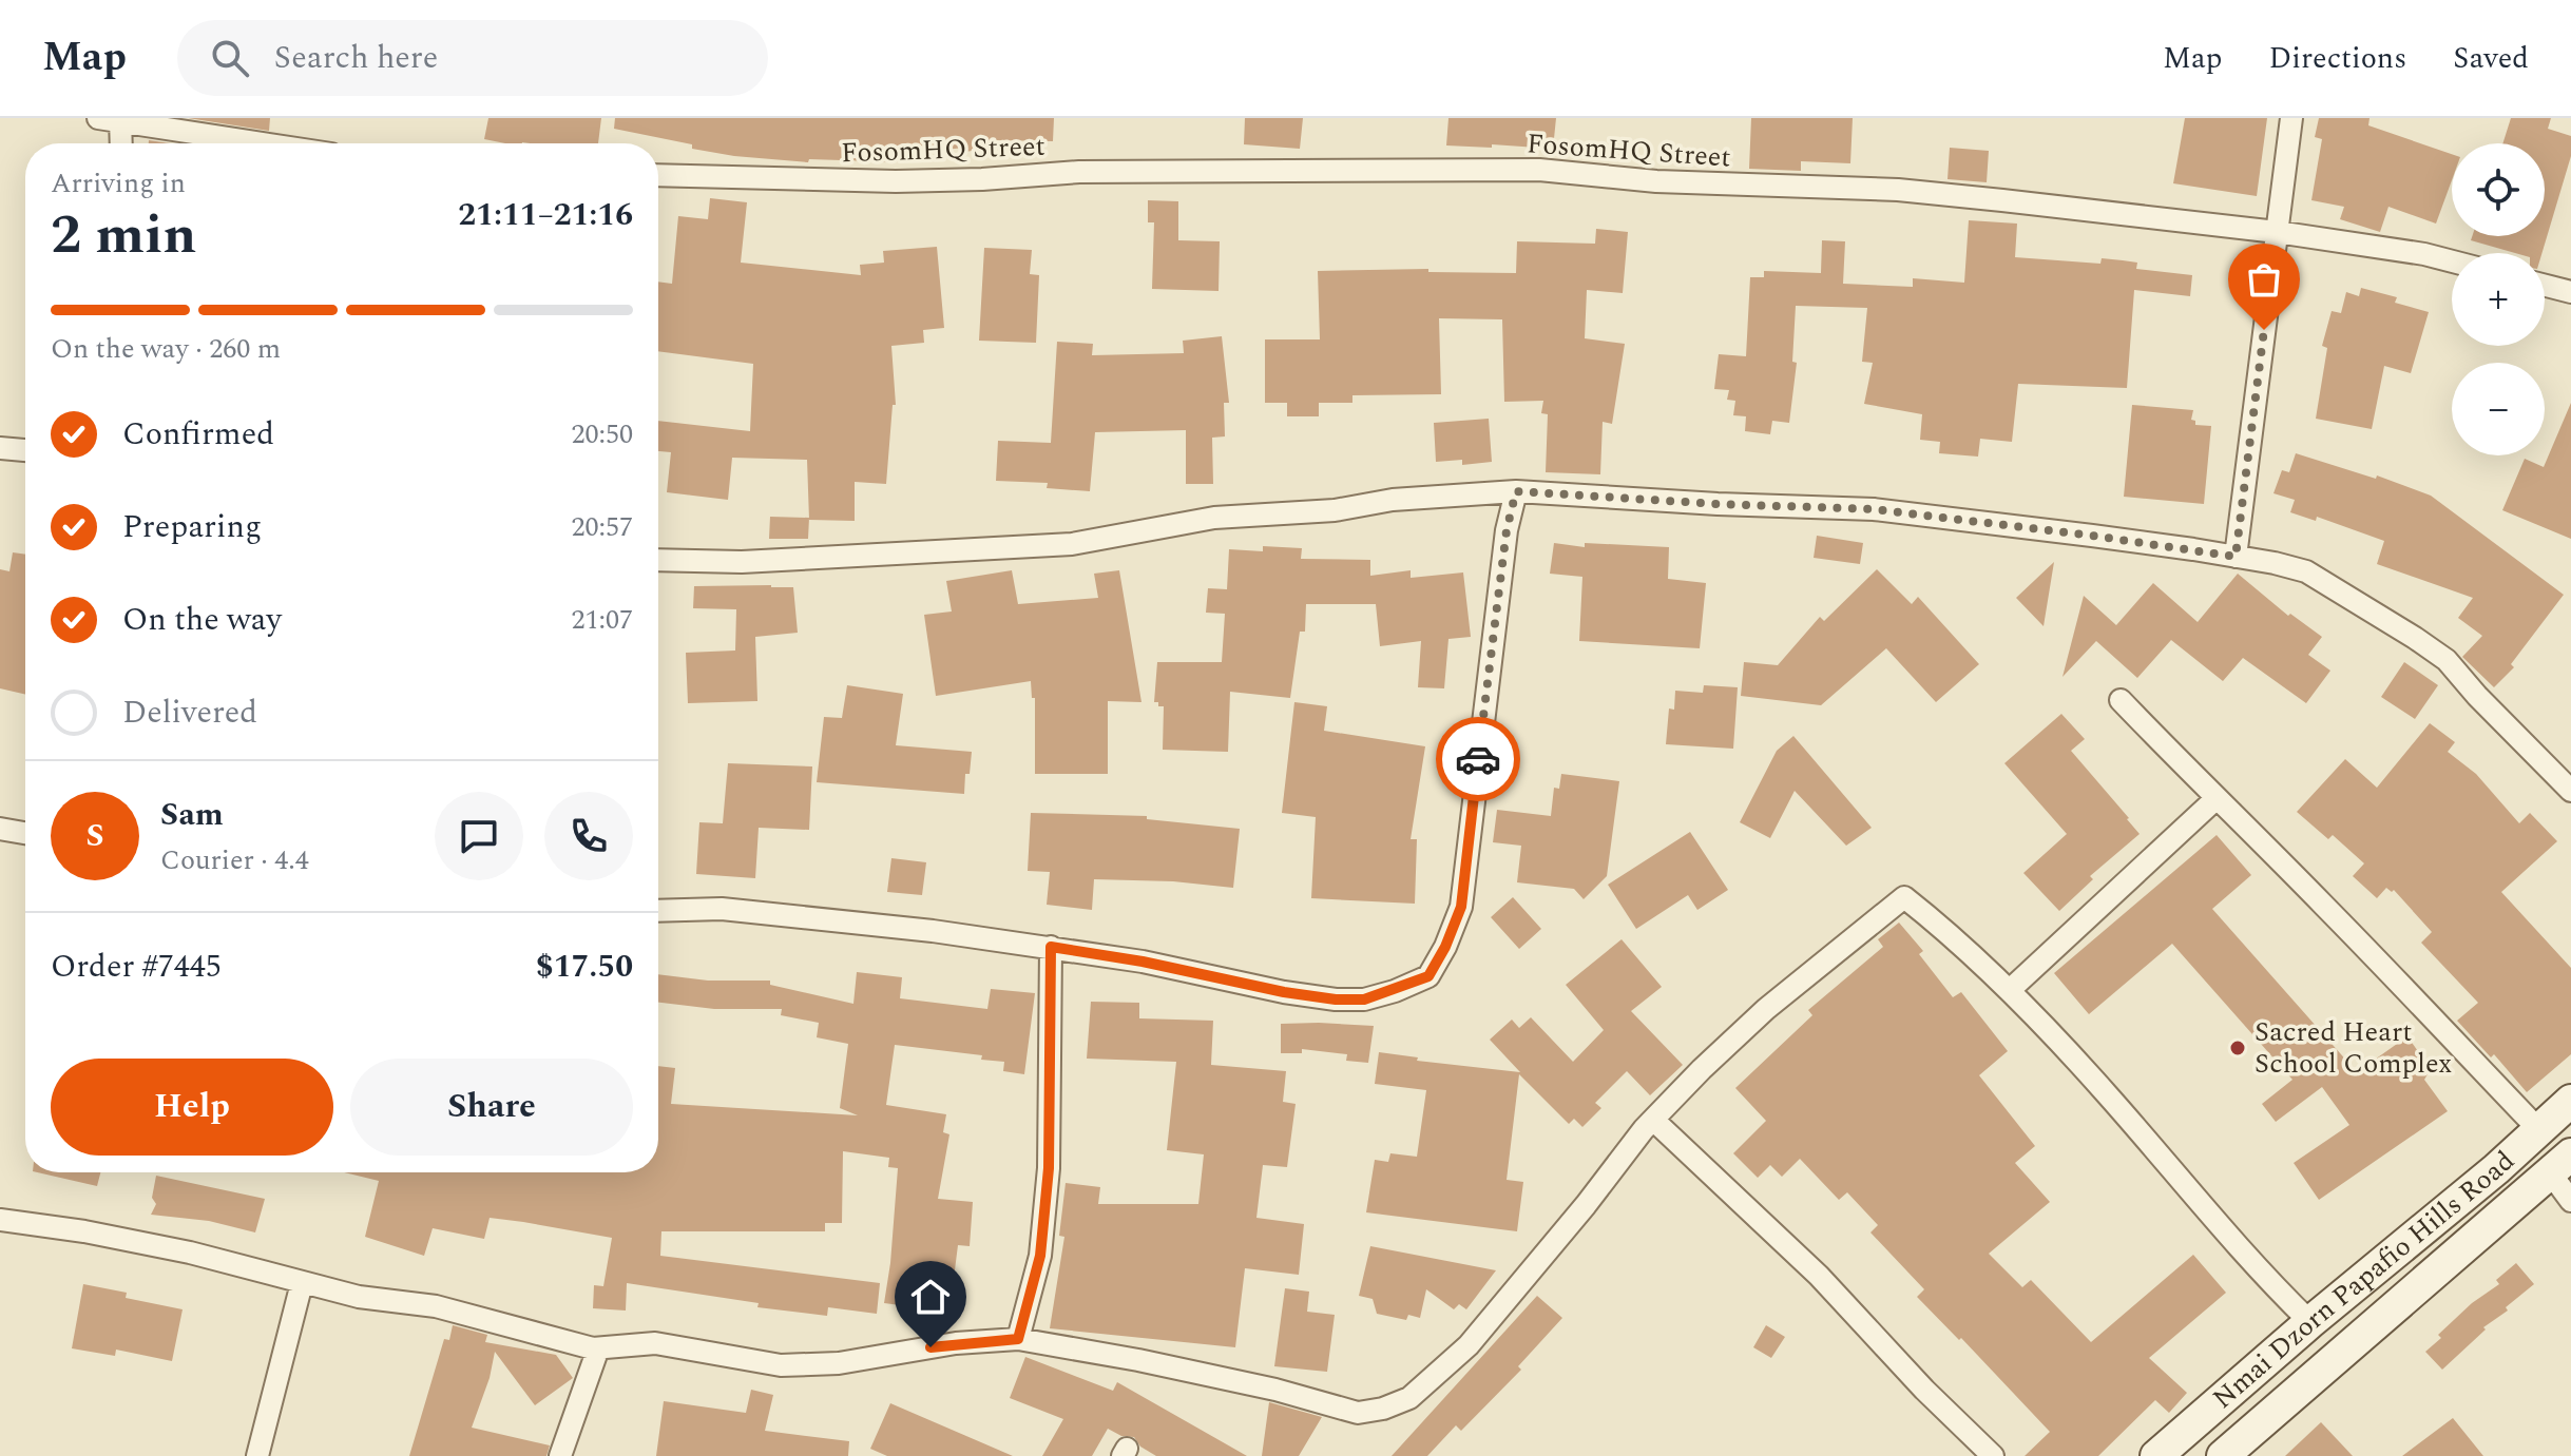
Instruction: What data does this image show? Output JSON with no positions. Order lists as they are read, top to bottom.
{
  "streets": {
    "street": ["FosomHQ Street", "Nmai Dzorn Papafio Hills Road"]
  },
  "places": ["Sacred Heart School Complex"],
  "page": {
    "header": "Map",
    "search": "Search here",
    "nav": ["Map", "Directions", "Saved"],
    "map_buttons": ["+", "−"],
    "heading": ["2 min", "Arriving in", "21:11–21:16"],
    "panel": [
      "Sam",
      "Courier · 4.4",
      "Order #7445",
      "$17.50"
    ],
    "bar": "On the way · 260 m",
    "list": [
      ["Confirmed", "20:50"],
      ["Preparing", "20:57"],
      ["On the way", "21:07"],
      "Delivered"
    ],
    "round": "S",
    "buttons": ["Help", "Share"]
  }
}
